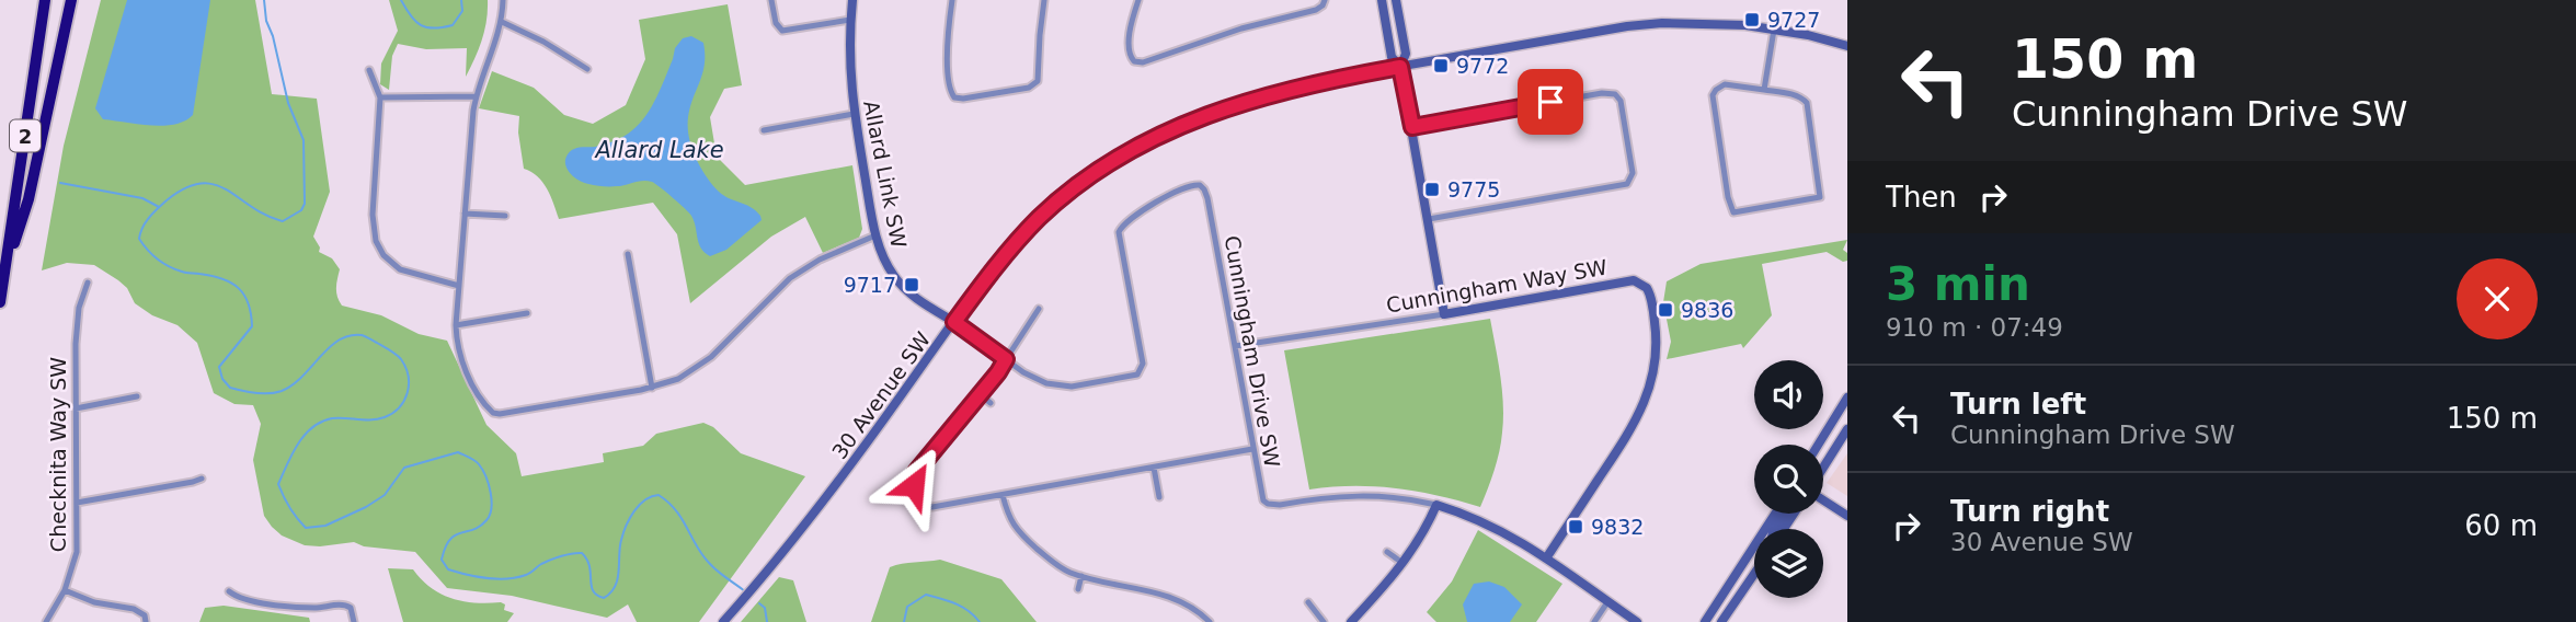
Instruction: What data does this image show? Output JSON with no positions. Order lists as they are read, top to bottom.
{
  "streets": {
    "highway": ["2"],
    "main road": [
      "Allard Link SW",
      "Cunningham Way SW",
      "Cunningham Drive SW",
      "30 Avenue SW"
    ],
    "street": ["Checknita Way SW"]
  },
  "crossings": [
    ["Allard Link SW", "Cunningham Drive SW"],
    ["Allard Link SW", "30 Avenue SW"],
    ["Cunningham Way SW", "Cunningham Drive SW"],
    ["Cunningham Drive SW", "30 Avenue SW"]
  ],
  "water": ["Allard Lake"],
  "places": {
    "transit": [
      "9727",
      "9772",
      "9775",
      "9717",
      "9836",
      "9832"
    ]
  },
  "page": {
    "turn": ["150 m", "Cunningham Drive SW"],
    "then": "Then",
    "heading": ["3 min", "910 m · 07:49"],
    "list": [
      {
        "name": "Turn left",
        "note": "Cunningham Drive SW",
        "value": "150 m"
      },
      {
        "name": "Turn right",
        "note": "30 Avenue SW",
        "value": "60 m"
      }
    ]
  }
}
